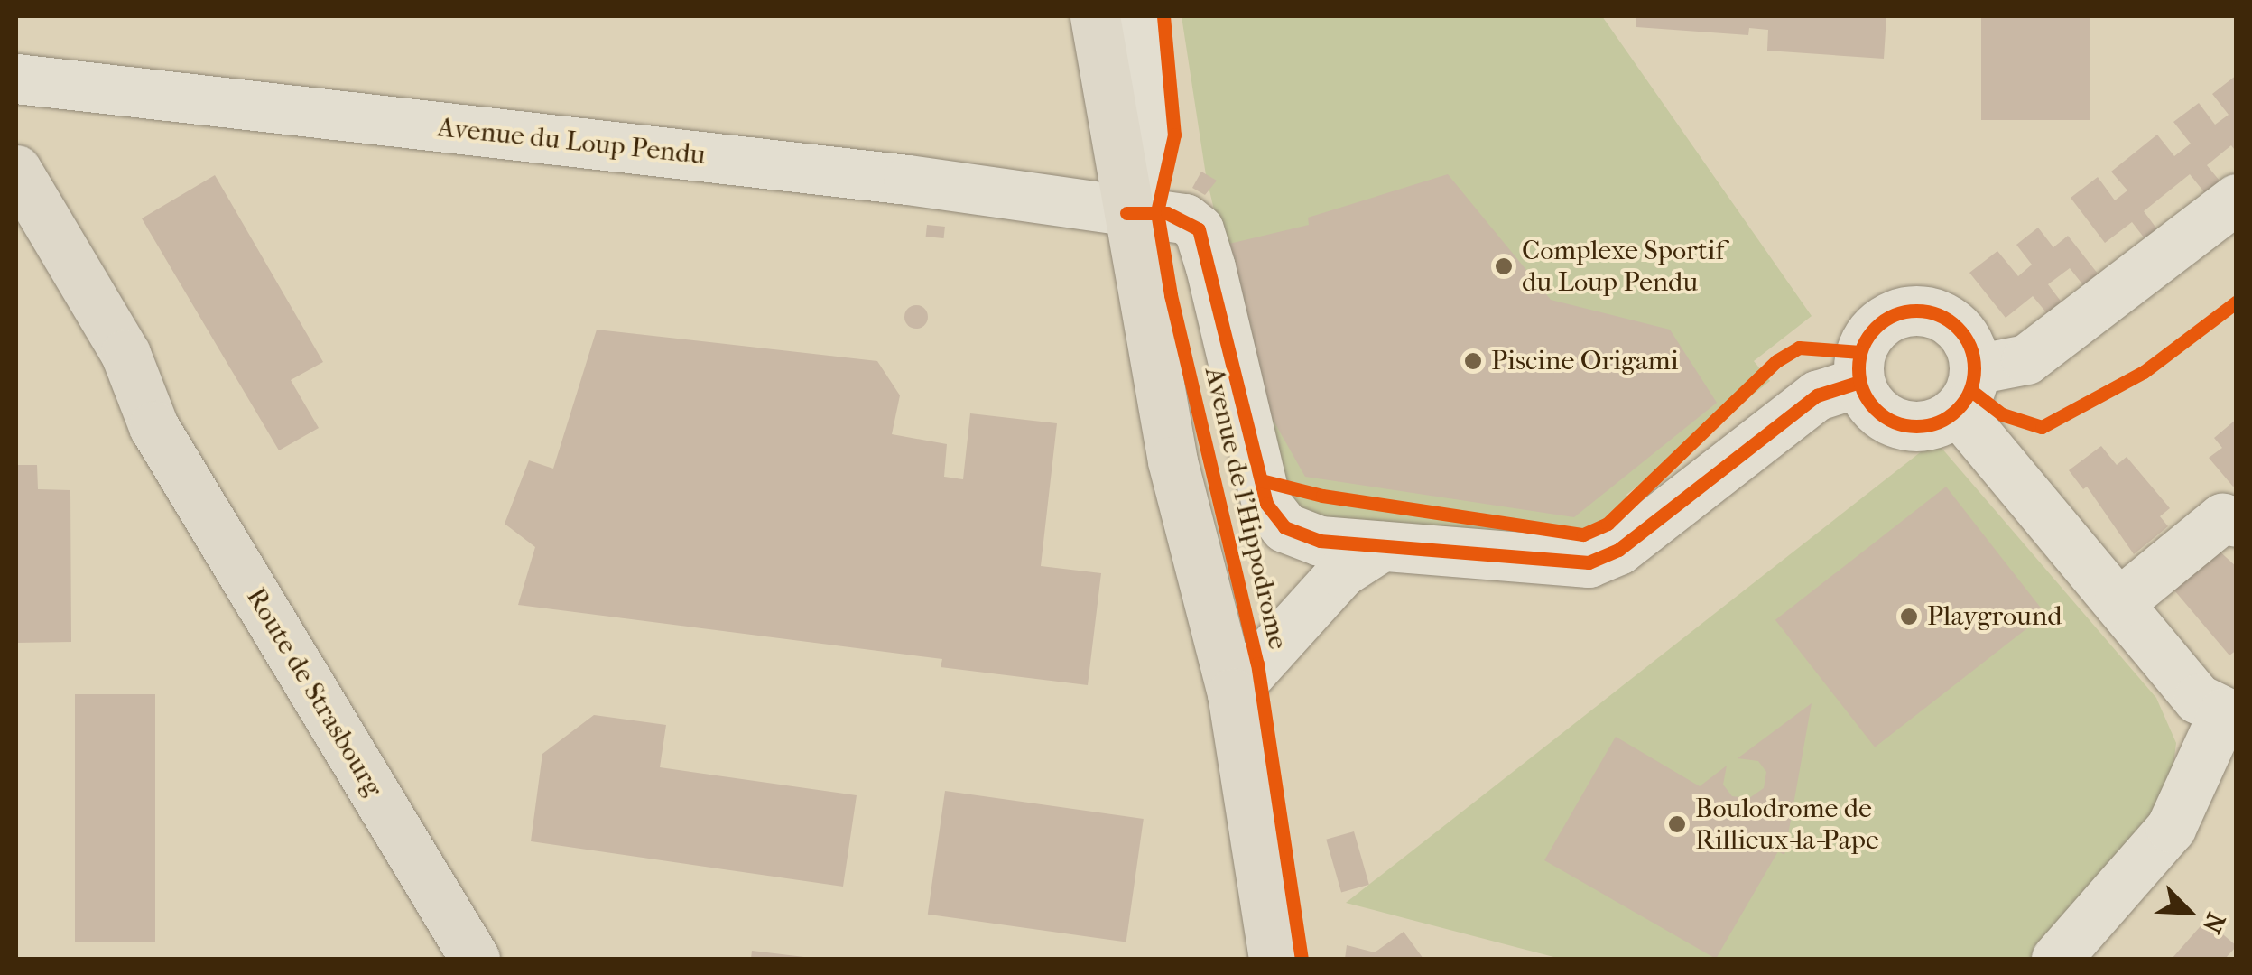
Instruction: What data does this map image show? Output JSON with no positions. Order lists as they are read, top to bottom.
{
  "streets": {
    "main road": ["Avenue de l'Hippodrome", "Route de Strasbourg"],
    "street": ["Avenue du Loup Pendu"]
  },
  "crossings": [
    ["Avenue du Loup Pendu", "Avenue de l'Hippodrome"]
  ],
  "places": [
    "Complexe Sportif du Loup Pendu",
    "Piscine Origami",
    "Playground",
    "Boulodrome de Rillieux-la-Pape"
  ],
  "north": "bottom right"
}
